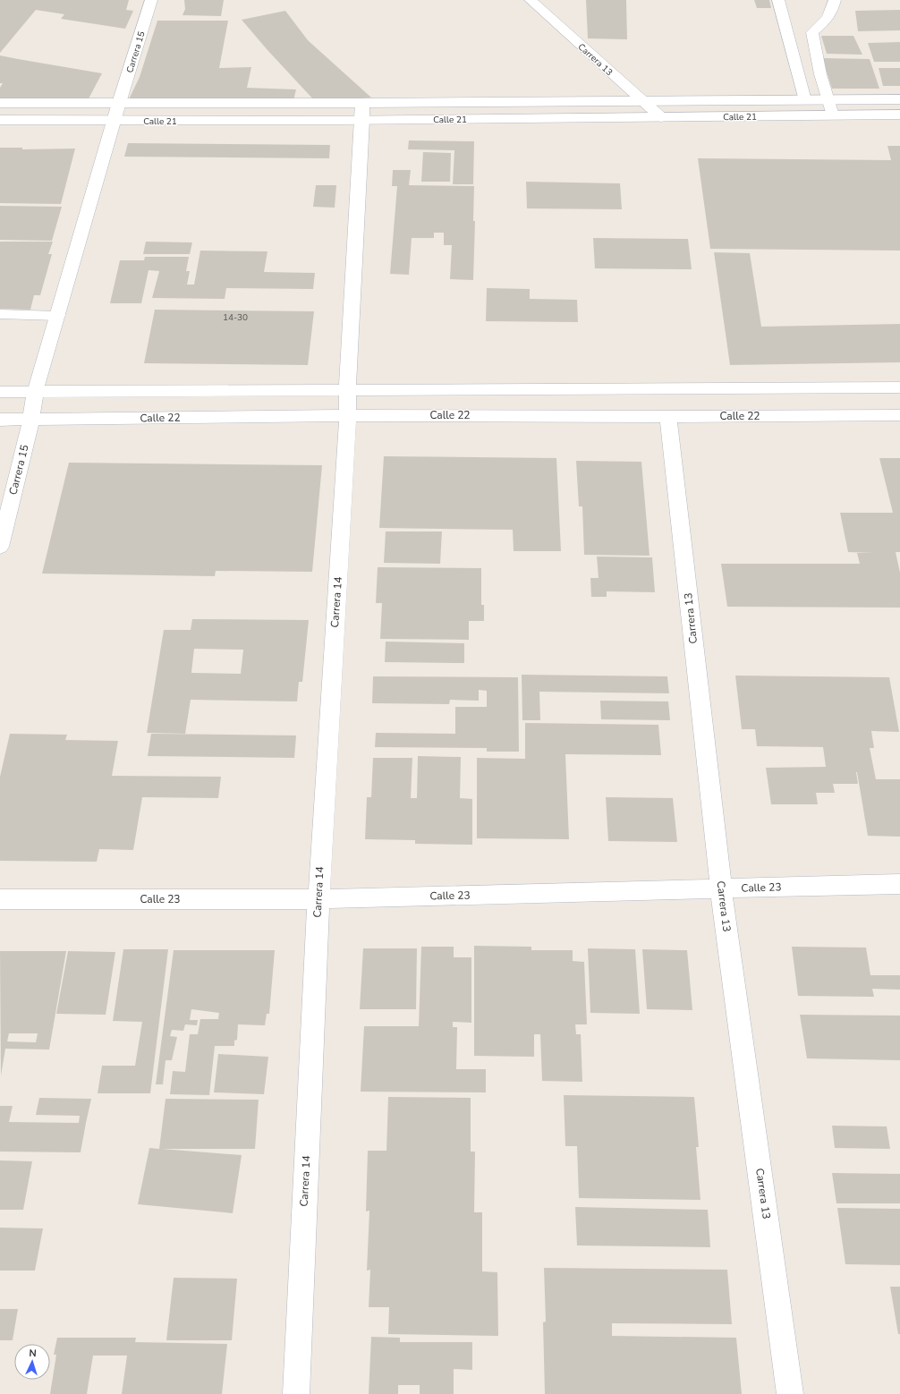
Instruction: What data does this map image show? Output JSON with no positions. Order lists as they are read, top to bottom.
{
  "streets": {
    "street": [
      "Carrera 15",
      "Carrera 13",
      "Calle 21",
      "Calle 22",
      "Carrera 14",
      "Calle 23"
    ]
  },
  "crossings": [
    ["Carrera 15", "Calle 21"],
    ["Carrera 15", "Calle 22"],
    ["Carrera 13", "Calle 21"],
    ["Carrera 13", "Calle 22"],
    ["Carrera 13", "Calle 23"],
    ["Calle 21", "Carrera 14"],
    ["Calle 22", "Carrera 14"],
    ["Carrera 14", "Calle 23"]
  ],
  "house_numbers": ["14-30"],
  "north": "top"
}
